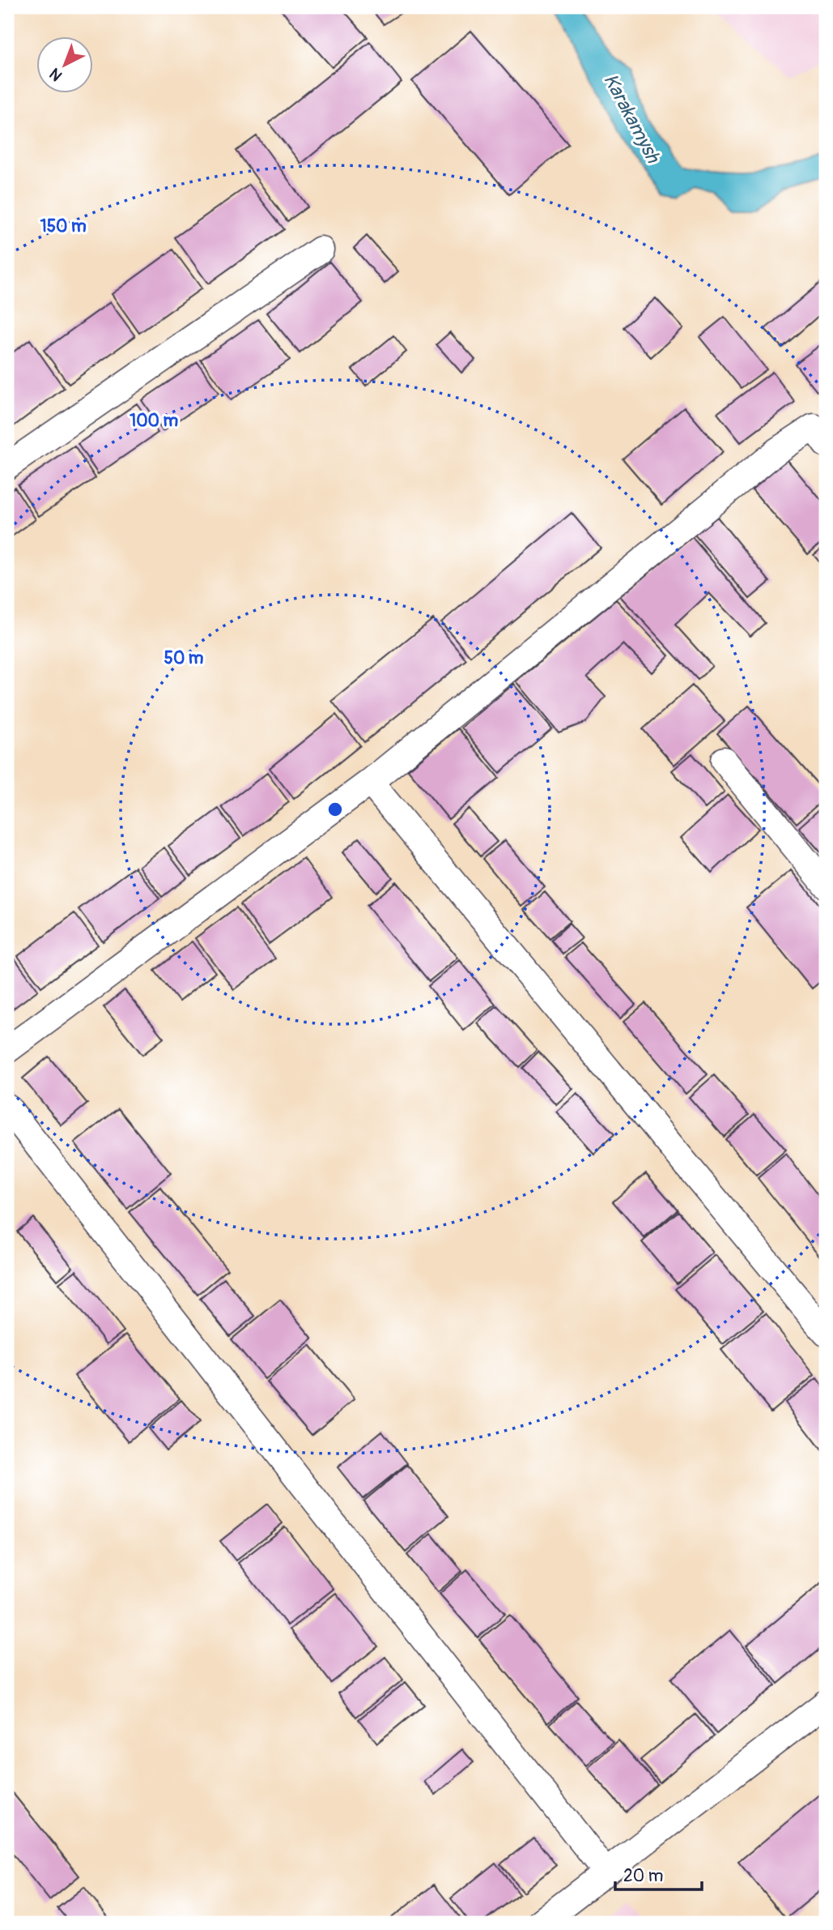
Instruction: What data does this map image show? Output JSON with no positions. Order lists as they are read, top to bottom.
{
  "water": ["Karakamysh"],
  "scale_bar": "20 m",
  "north": "bottom left",
  "rings": ["150 m", "100 m", "50 m"]
}
